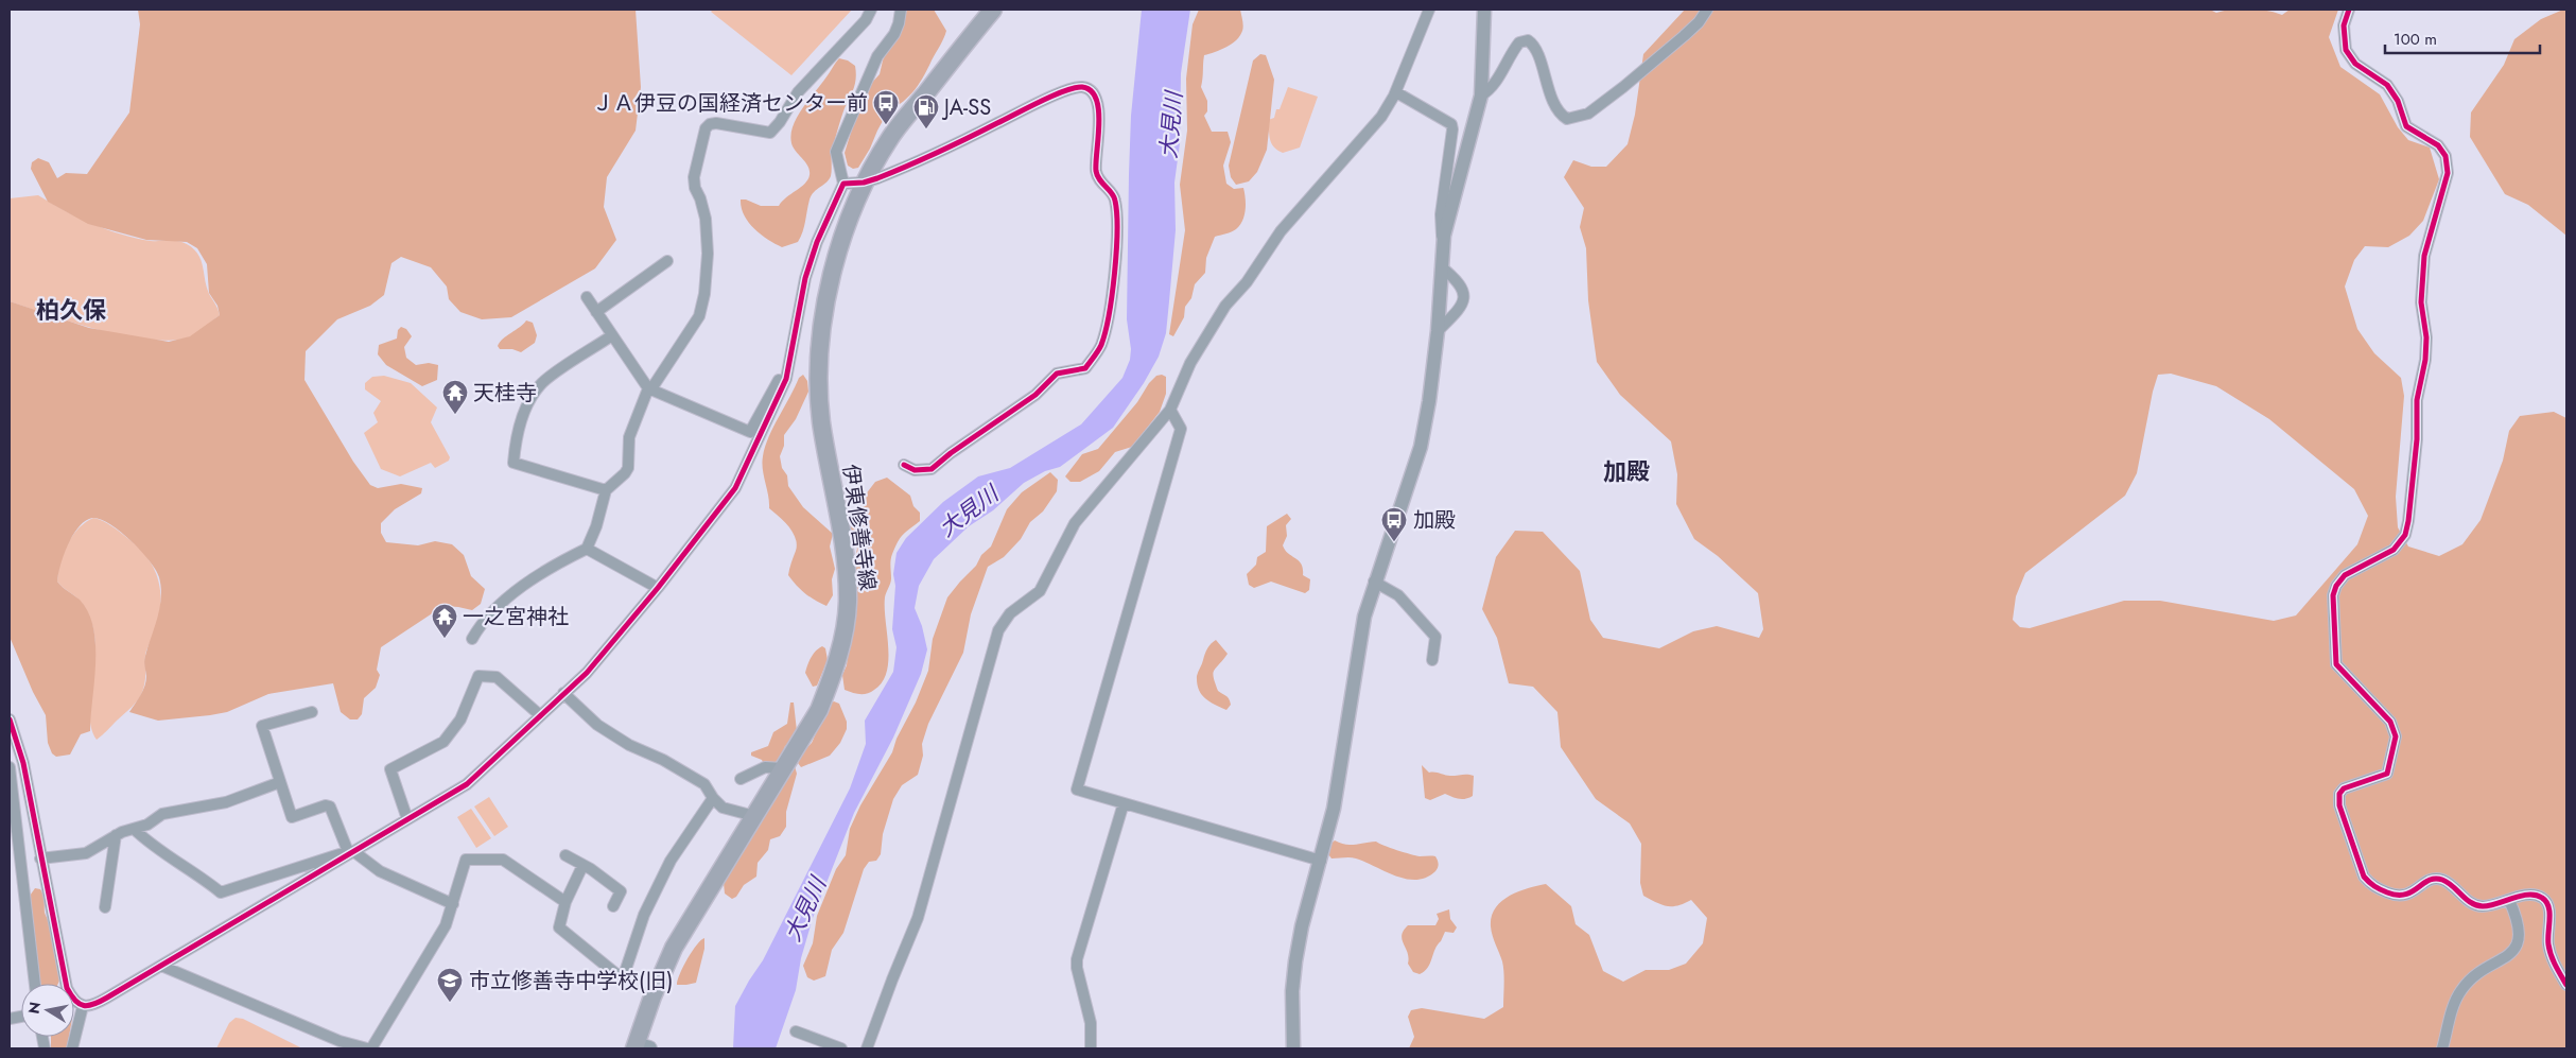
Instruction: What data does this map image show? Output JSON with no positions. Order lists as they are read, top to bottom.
{
  "streets": {
    "main road": ["伊東修善寺線"]
  },
  "districts": ["柏久保", "加殿"],
  "water": ["大見川"],
  "places": {
    "bus stop": ["ＪＡ伊豆の国経済センター前", "加殿"],
    "fuel station": ["JA-SS"],
    "temple": ["天桂寺", "一之宮神社"],
    "school or university": ["市立修善寺中学校(旧)"]
  },
  "scale_bar": "100 m",
  "north": "left"
}
